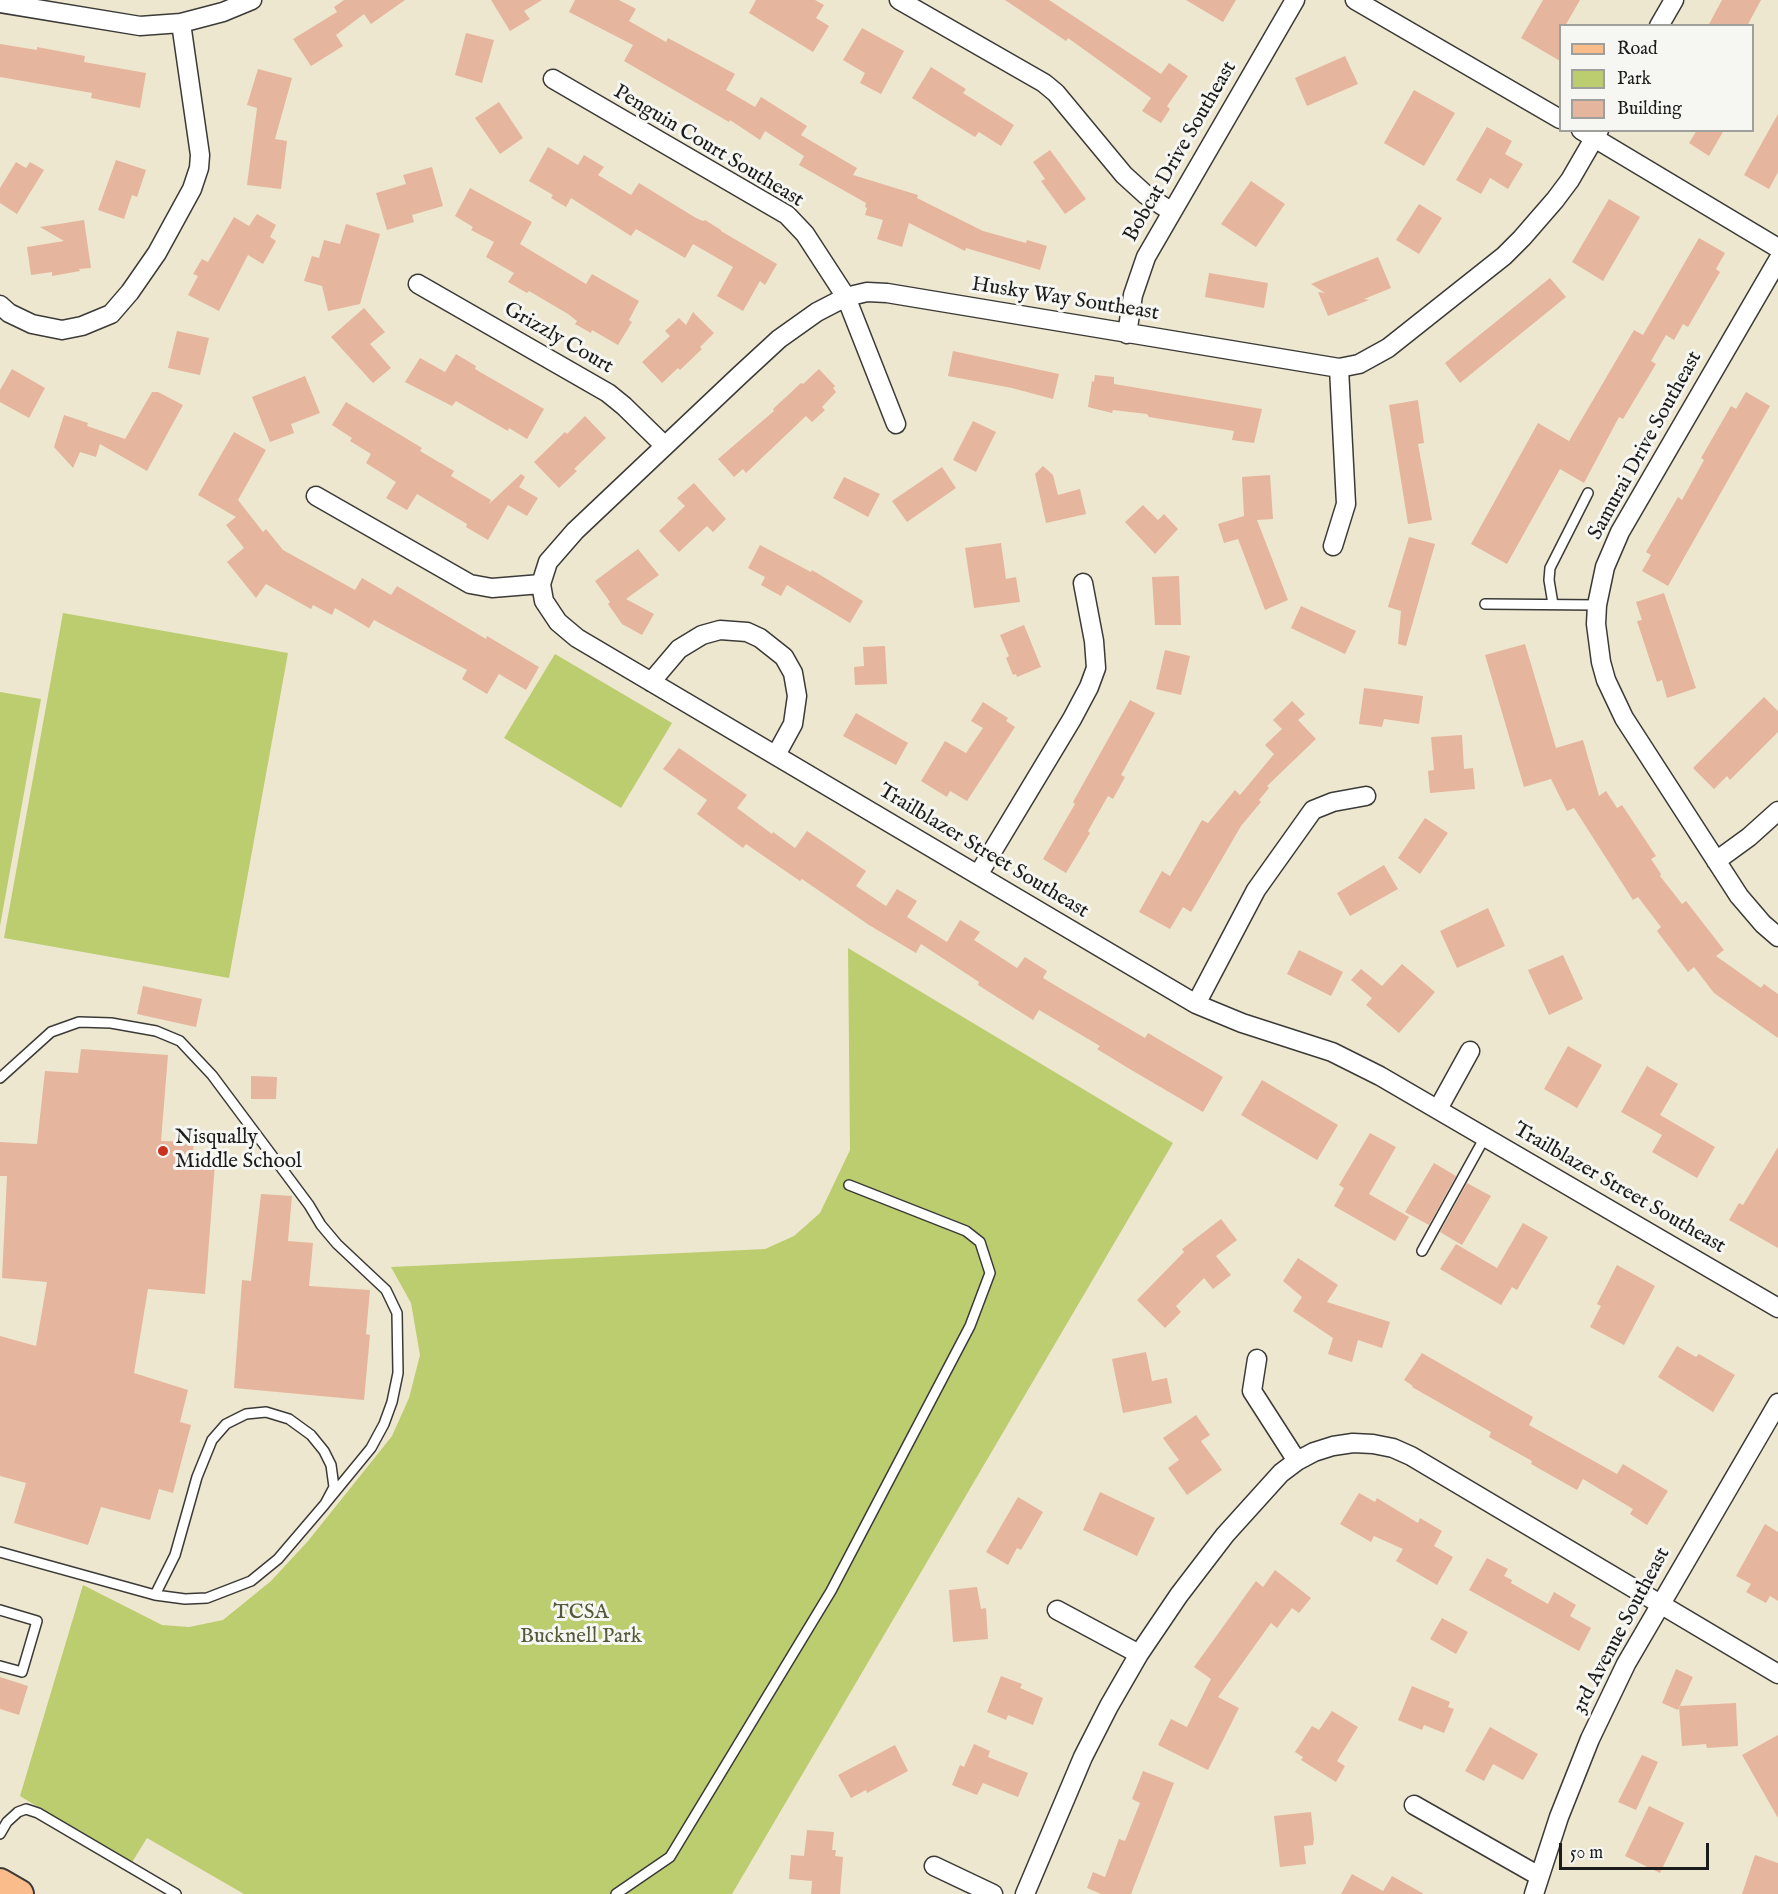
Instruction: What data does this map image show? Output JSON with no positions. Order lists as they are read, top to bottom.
{
  "streets": {
    "street": [
      "Penguin Court Southeast",
      "Bobcat Drive Southeast",
      "Husky Way Southeast",
      "Grizzly Court",
      "Samurai Drive Southeast",
      "Trailblazer Street Southeast",
      "3rd Avenue Southeast"
    ]
  },
  "crossings": [
    ["Penguin Court Southeast", "Husky Way Southeast"],
    ["Bobcat Drive Southeast", "Husky Way Southeast"],
    ["Husky Way Southeast", "Grizzly Court"],
    ["Husky Way Southeast", "Trailblazer Street Southeast"]
  ],
  "parks": ["TCSA Bucknell Park"],
  "places": ["Nisqually Middle School"],
  "legend": ["Road", "Park", "Building"],
  "scale_bar": "50 m"
}
